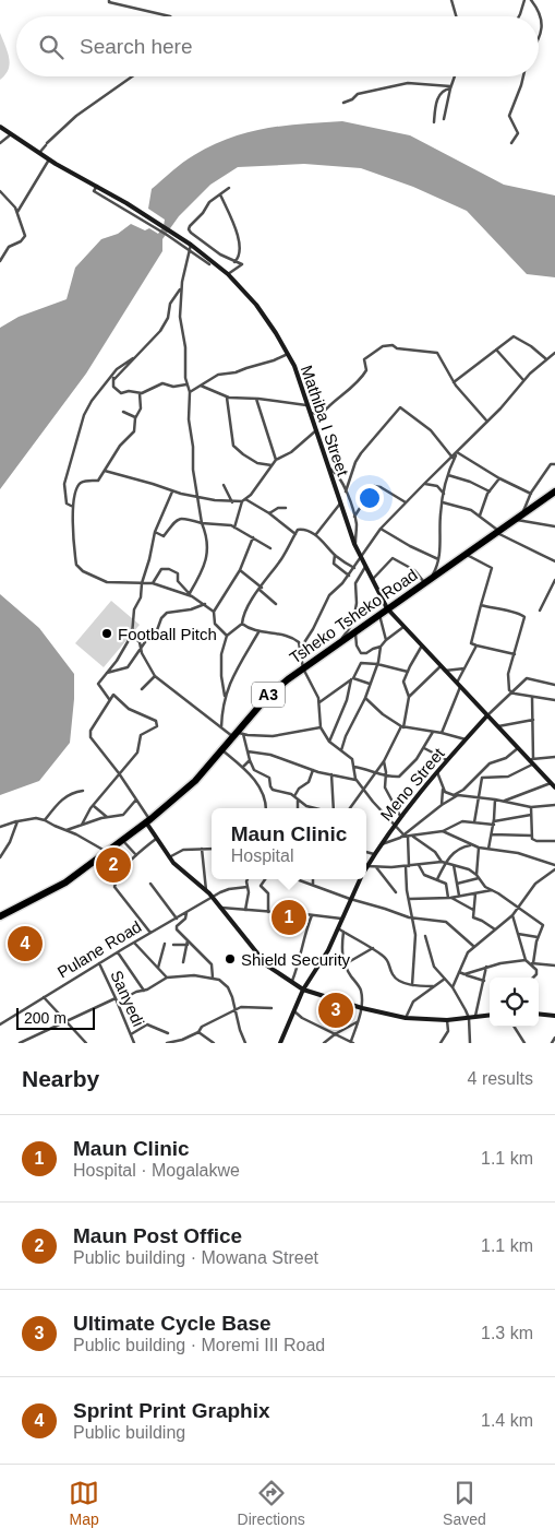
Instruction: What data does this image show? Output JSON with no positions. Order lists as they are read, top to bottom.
{
  "streets": {
    "highway": ["Tsheko Tsheko Road", "A3"],
    "street": [
      "Mathiba I Street",
      "Meno Street",
      "Pulane Road",
      "Sanyedi"
    ]
  },
  "crossings": [
    ["Mathiba I Street", "Tsheko Tsheko Road"],
    ["Mathiba I Street", "Meno Street"],
    ["Pulane Road", "Sanyedi"]
  ],
  "places": ["Football Pitch", "Shield Security"],
  "scale_bar": "200 m",
  "page": {
    "search": "Search here",
    "popup": ["Maun Clinic", "Hospital"],
    "pins": [
      "2",
      "1",
      "4",
      "3"
    ],
    "scale": "200 m",
    "heading": ["Nearby", "4 results"],
    "list": [
      {
        "mark": "1",
        "name": "Maun Clinic",
        "note": "Hospital · Mogalakwe",
        "value": "1.1 km"
      },
      {
        "mark": "2",
        "name": "Maun Post Office",
        "note": "Public building · Mowana Street",
        "value": "1.1 km"
      },
      {
        "mark": "3",
        "name": "Ultimate Cycle Base",
        "note": "Public building · Moremi III Road",
        "value": "1.3 km"
      },
      {
        "mark": "4",
        "name": "Sprint Print Graphix",
        "note": "Public building",
        "value": "1.4 km"
      }
    ],
    "nav": ["Map", "Directions", "Saved"]
  }
}
